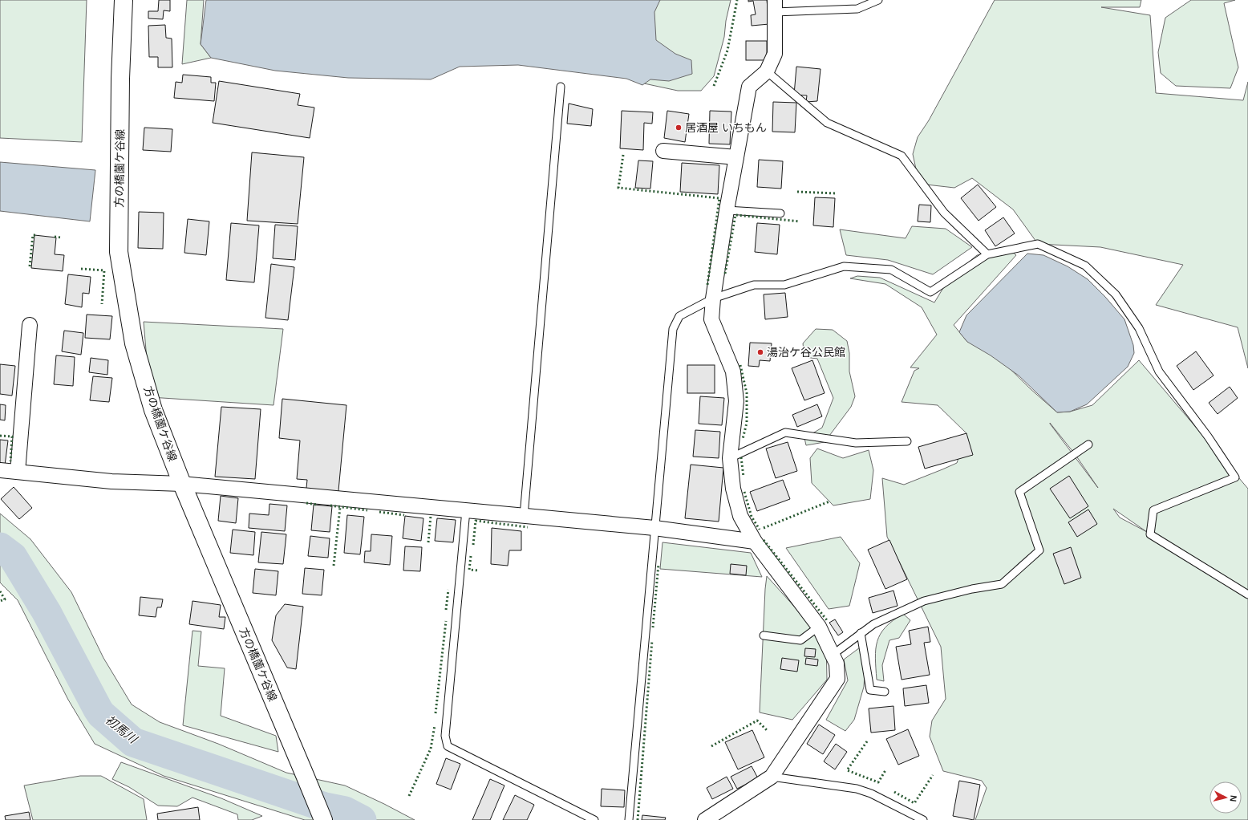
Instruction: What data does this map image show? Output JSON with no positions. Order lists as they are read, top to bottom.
{
  "streets": {
    "main road": ["方の橋薗ケ谷線"]
  },
  "water": ["初馬川"],
  "places": ["居酒屋 いちもん", "湯治ケ谷公民館"],
  "north": "right"
}
